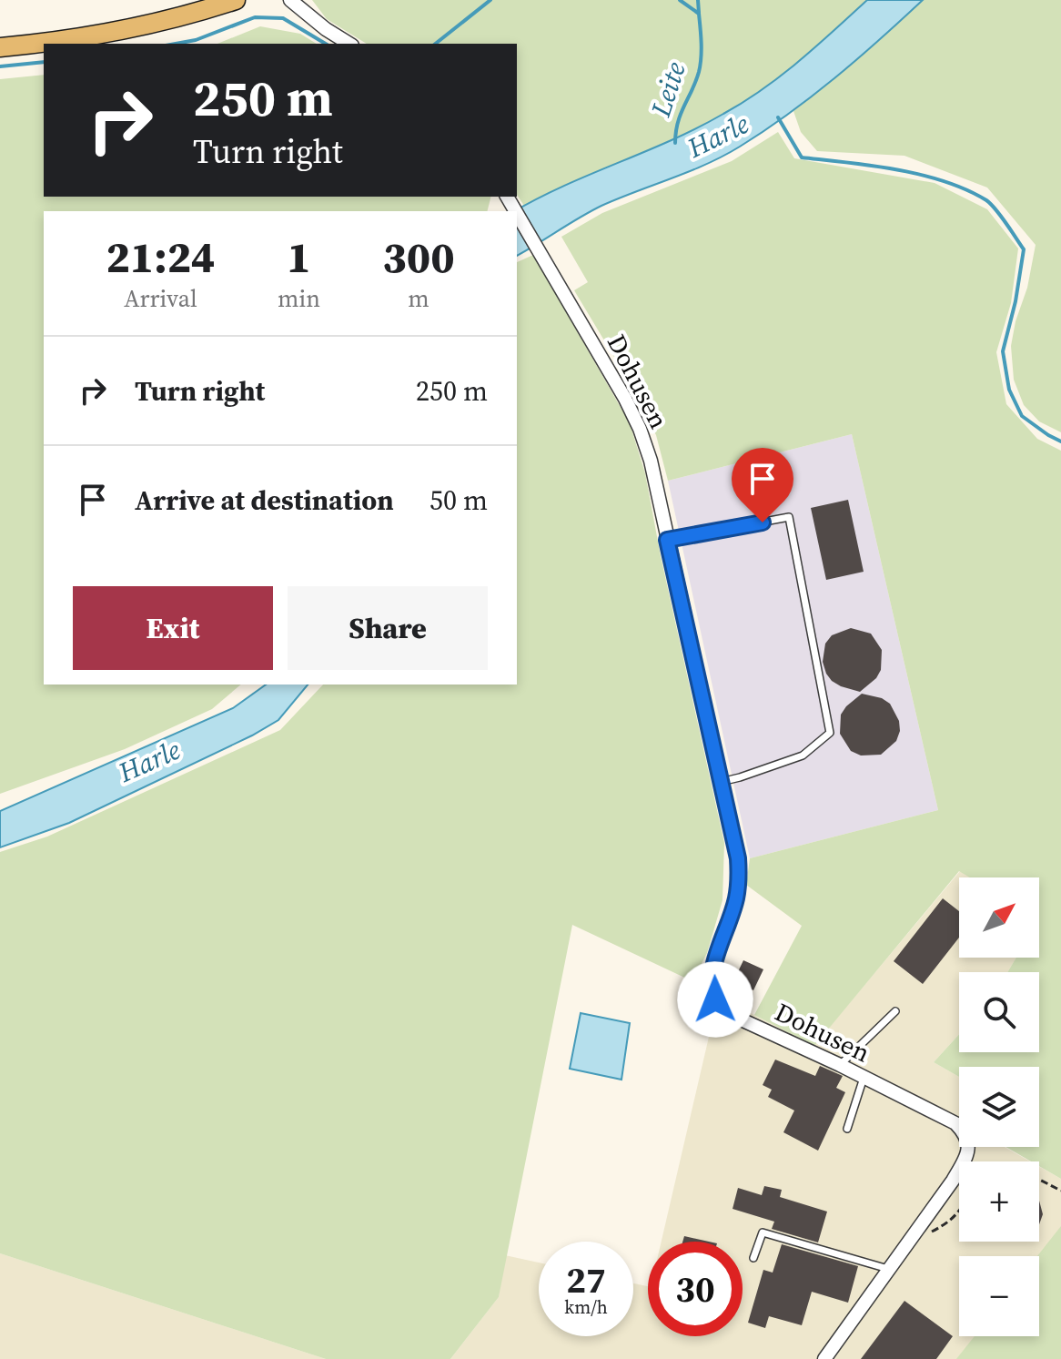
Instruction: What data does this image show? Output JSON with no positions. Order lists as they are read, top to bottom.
{
  "streets": {
    "street": ["Dohusen"]
  },
  "water": ["Leite", "Harle"],
  "north": "top right",
  "page": {
    "turn": ["250 m", "Turn right"],
    "eta": [
      "21:24",
      "Arrival",
      "1",
      "min",
      "300",
      "m"
    ],
    "list": [
      {
        "name": "Turn right",
        "value": "250 m"
      },
      {
        "name": "Arrive at destination",
        "value": "50 m"
      }
    ],
    "buttons": ["Exit", "Share"],
    "map_buttons": ["+", "−"],
    "speed": "27 km/h",
    "limit": "30"
  }
}
